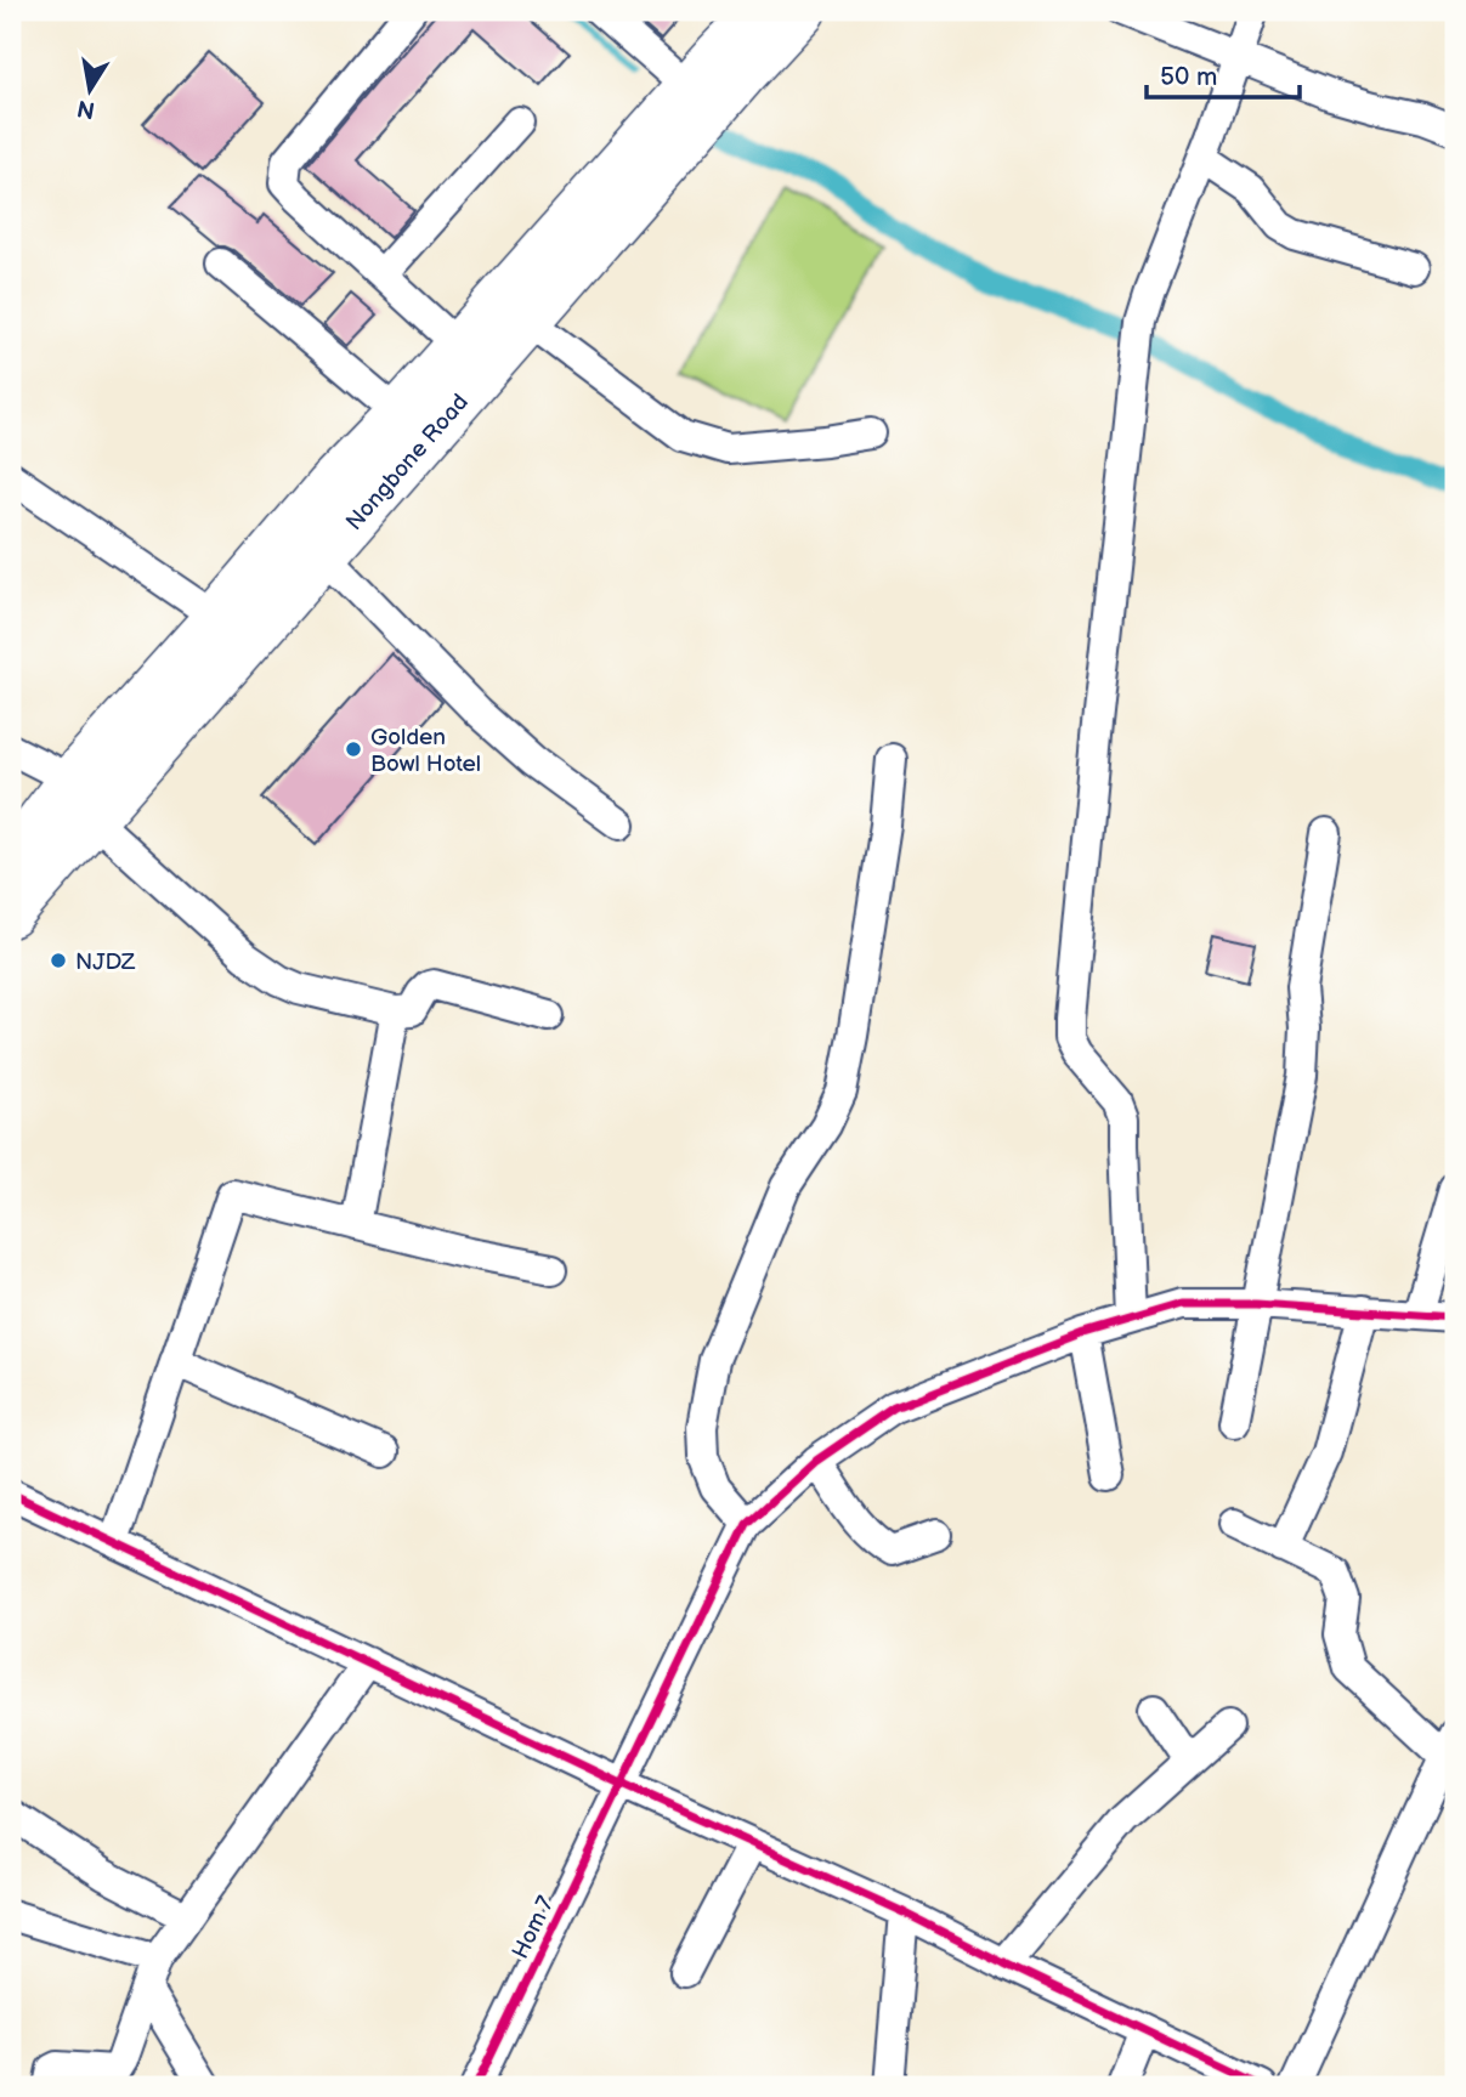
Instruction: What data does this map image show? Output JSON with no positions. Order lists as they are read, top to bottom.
{
  "streets": {
    "highway": ["Nongbone Road"],
    "street": ["Hom 7"]
  },
  "places": ["Golden Bowl Hotel", "NJDZ"],
  "scale_bar": "50 m",
  "north": "bottom"
}
